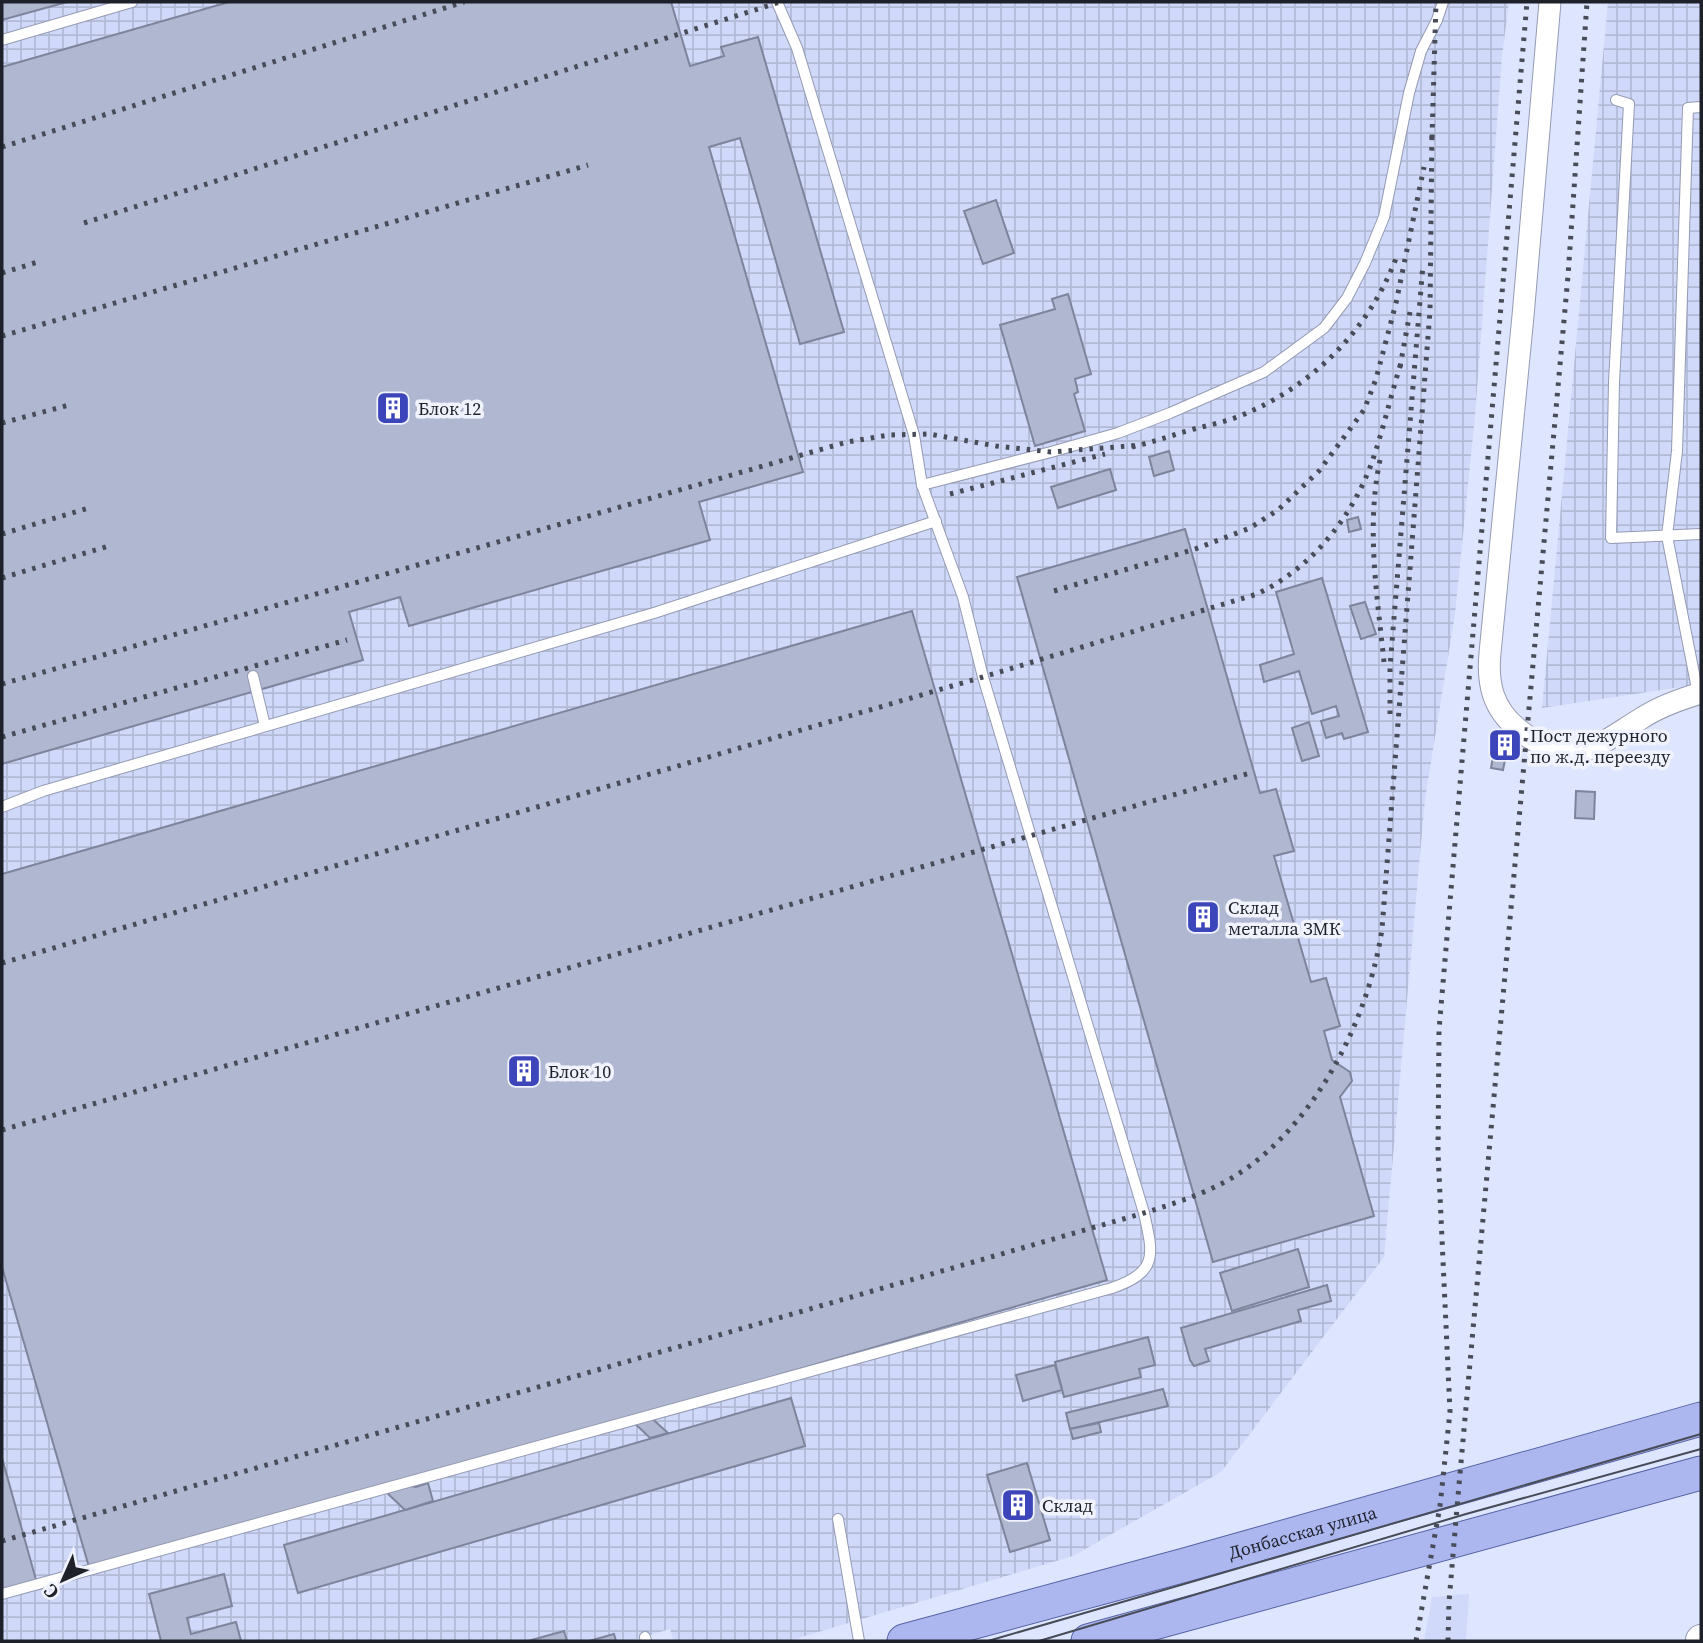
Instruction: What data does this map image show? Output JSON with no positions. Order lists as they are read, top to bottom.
{
  "streets": {
    "main road": ["Донбасская улица"]
  },
  "places": {
    "building": [
      "Блок 12",
      "Пост дежурного по ж.д. переезду",
      "Склад металла ЗМК",
      "Блок 10",
      "Склад"
    ]
  },
  "north": "bottom left"
}
